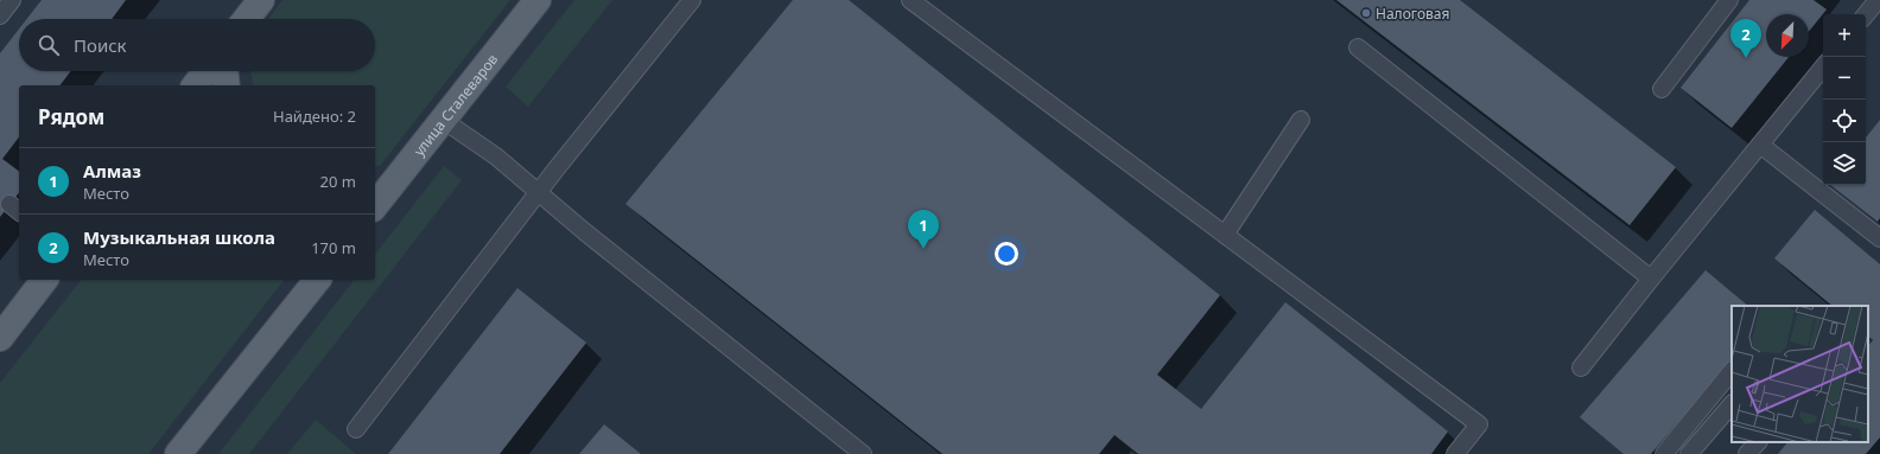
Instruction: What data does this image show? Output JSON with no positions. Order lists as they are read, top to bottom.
{
  "streets": {
    "main road": ["улица Сталеваров"]
  },
  "places": ["Налоговая"],
  "north": "bottom left",
  "page": {
    "map_buttons": ["+", "−"],
    "pins": ["2", "1"],
    "search": "Поиск",
    "heading": ["Рядом", "Найдено: 2"],
    "list": [
      {
        "mark": "1",
        "name": "Алмаз",
        "note": "Место",
        "value": "20 m"
      },
      {
        "mark": "2",
        "name": "Музыкальная школа",
        "note": "Место",
        "value": "170 m"
      }
    ]
  }
}
